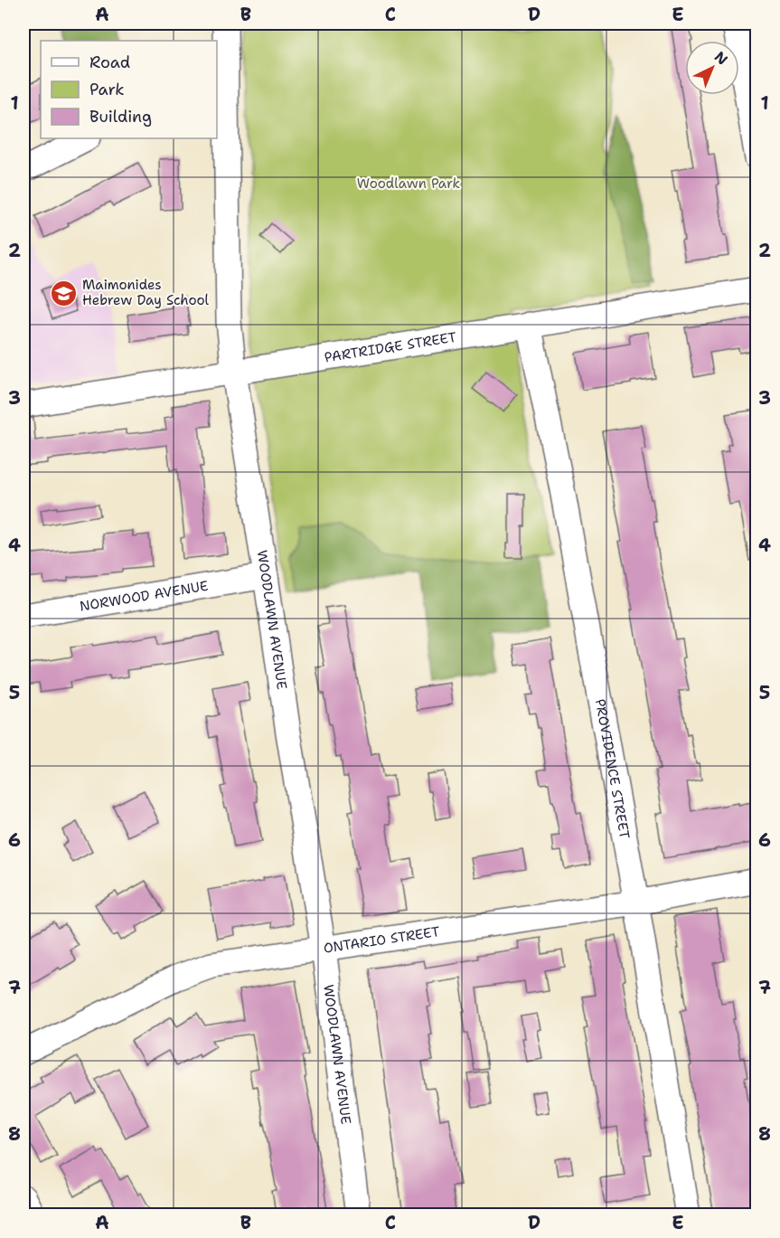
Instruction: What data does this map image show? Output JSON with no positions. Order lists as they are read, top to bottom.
{
  "streets": {
    "street": [
      "PARTRIDGE STREET",
      "NORWOOD AVENUE",
      "WOODLAWN AVENUE",
      "PROVIDENCE STREET",
      "ONTARIO STREET"
    ]
  },
  "crossings": [
    ["PARTRIDGE STREET", "WOODLAWN AVENUE"],
    ["PARTRIDGE STREET", "PROVIDENCE STREET"],
    ["NORWOOD AVENUE", "WOODLAWN AVENUE"],
    ["WOODLAWN AVENUE", "ONTARIO STREET"],
    ["PROVIDENCE STREET", "ONTARIO STREET"]
  ],
  "parks": ["Woodlawn Park"],
  "places": {
    "school or university": ["Maimonides Hebrew Day School"]
  },
  "legend": ["Road", "Park", "Building"],
  "north": "top right",
  "grid": {
    "columns": [
      "A",
      "B",
      "C",
      "D",
      "E"
    ],
    "rows": [
      "1",
      "2",
      "3",
      "4",
      "5",
      "6",
      "7",
      "8"
    ]
  }
}
